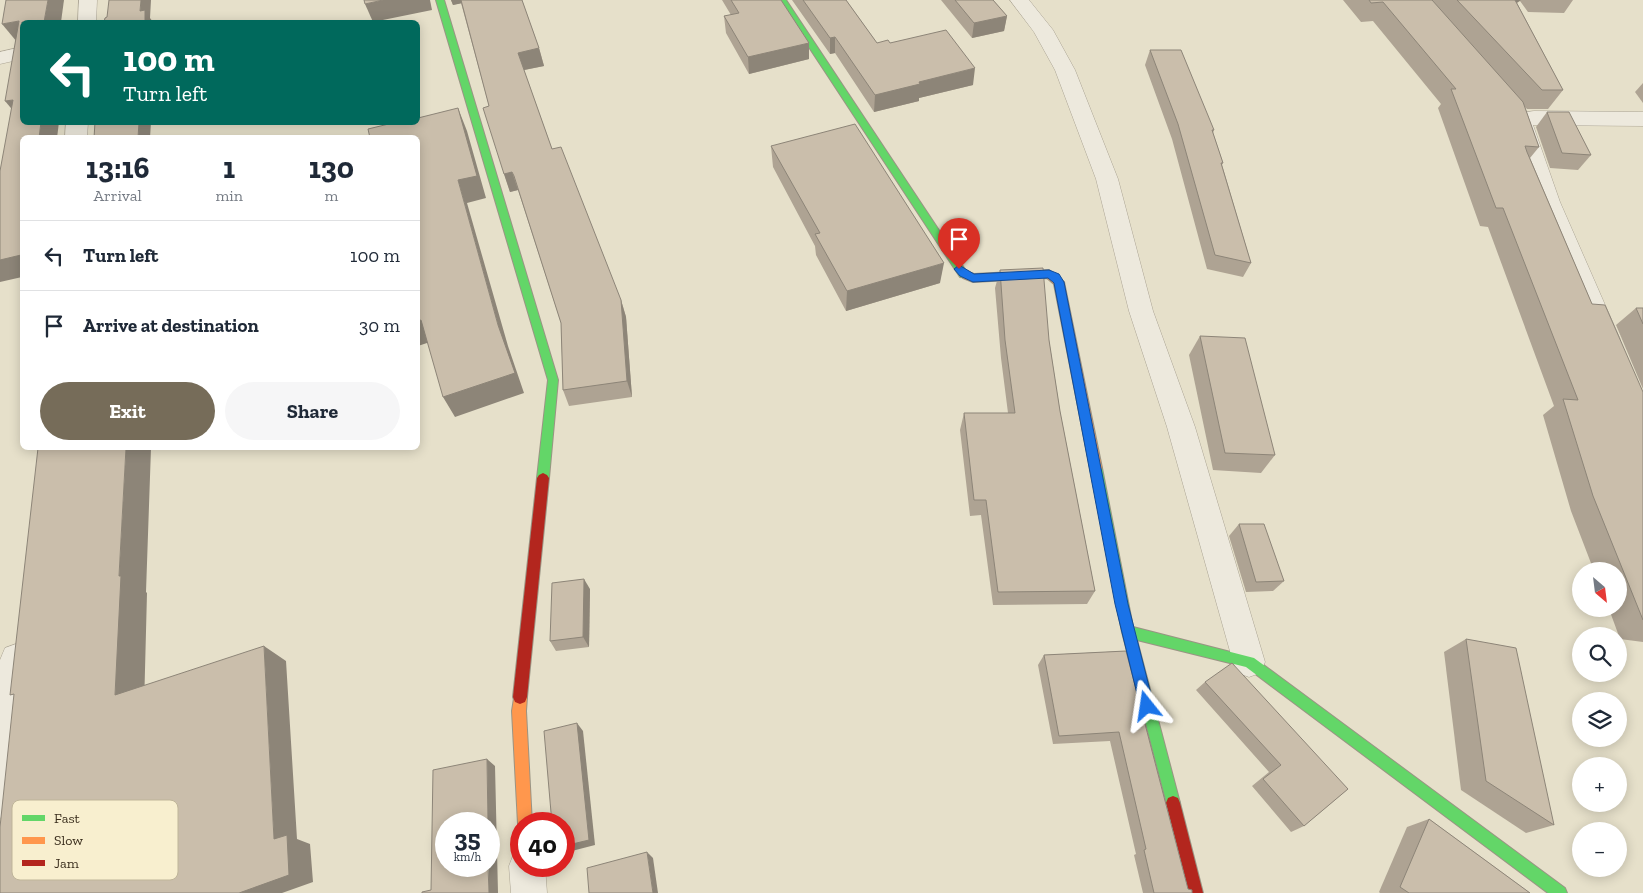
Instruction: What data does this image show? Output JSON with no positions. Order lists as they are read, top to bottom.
{
  "legend": ["Fast", "Slow", "Jam"],
  "north": "bottom right",
  "page": {
    "turn": ["100 m", "Turn left"],
    "eta": [
      "13:16",
      "Arrival",
      "1",
      "min",
      "130",
      "m"
    ],
    "list": [
      {
        "name": "Turn left",
        "value": "100 m"
      },
      {
        "name": "Arrive at destination",
        "value": "30 m"
      }
    ],
    "buttons": ["Exit", "Share"],
    "map_buttons": ["+", "−"],
    "speed": "35 km/h",
    "limit": "40"
  }
}
